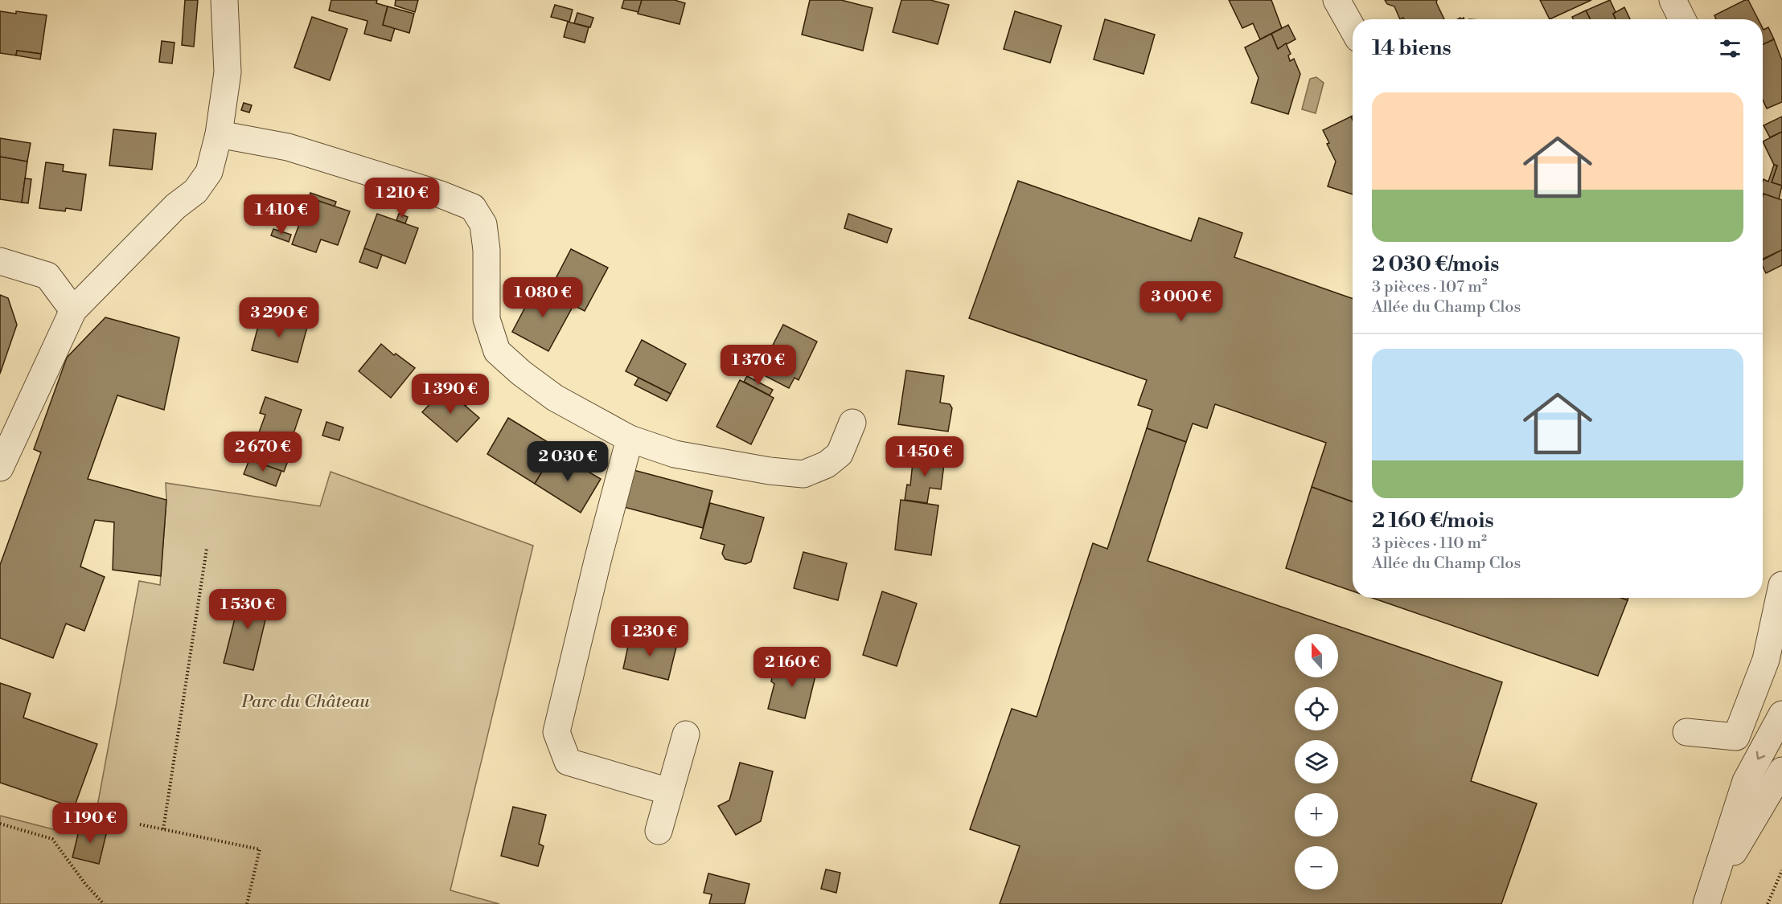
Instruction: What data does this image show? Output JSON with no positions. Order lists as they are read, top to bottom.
{
  "parks": ["Parc du Château"],
  "north": "top",
  "page": {
    "heading": "14 biens",
    "list": [
      {
        "name": "2 030 €/mois",
        "note": "3 pièces · 107 m² · Allée du Champ Clos"
      },
      {
        "name": "2 160 €/mois",
        "note": "3 pièces · 110 m² · Allée du Champ Clos"
      }
    ],
    "price": [
      "1 210 €",
      "1 410 €",
      "1 080 €",
      "3 000 €",
      "3 290 €",
      "1 370 €",
      "1 390 €",
      "2 670 €",
      "1 450 €",
      "2 030 €",
      "1 530 €",
      "1 230 €",
      "2 160 €",
      "1 190 €"
    ],
    "map_buttons": ["+", "−"]
  }
}
